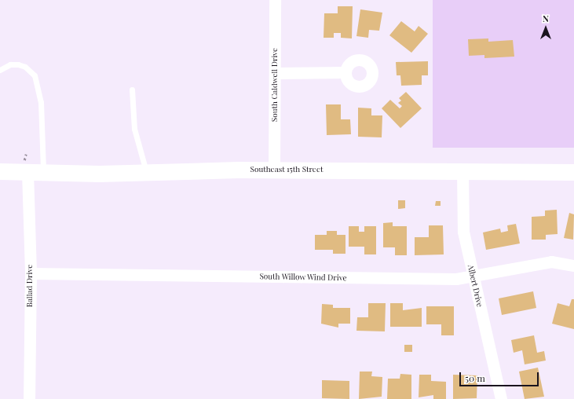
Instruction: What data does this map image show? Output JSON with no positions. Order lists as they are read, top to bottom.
{
  "streets": {
    "main road": ["Southeast 15th Street"],
    "street": [
      "South Caldwell Drive",
      "South Willow Wind Drive",
      "Ballad Drive",
      "Albert Drive"
    ]
  },
  "crossings": [
    ["South Caldwell Drive", "Southeast 15th Street"],
    ["Southeast 15th Street", "Ballad Drive"],
    ["Southeast 15th Street", "Albert Drive"],
    ["South Willow Wind Drive", "Ballad Drive"],
    ["South Willow Wind Drive", "Albert Drive"]
  ],
  "scale_bar": "50 m",
  "north": "top"
}
